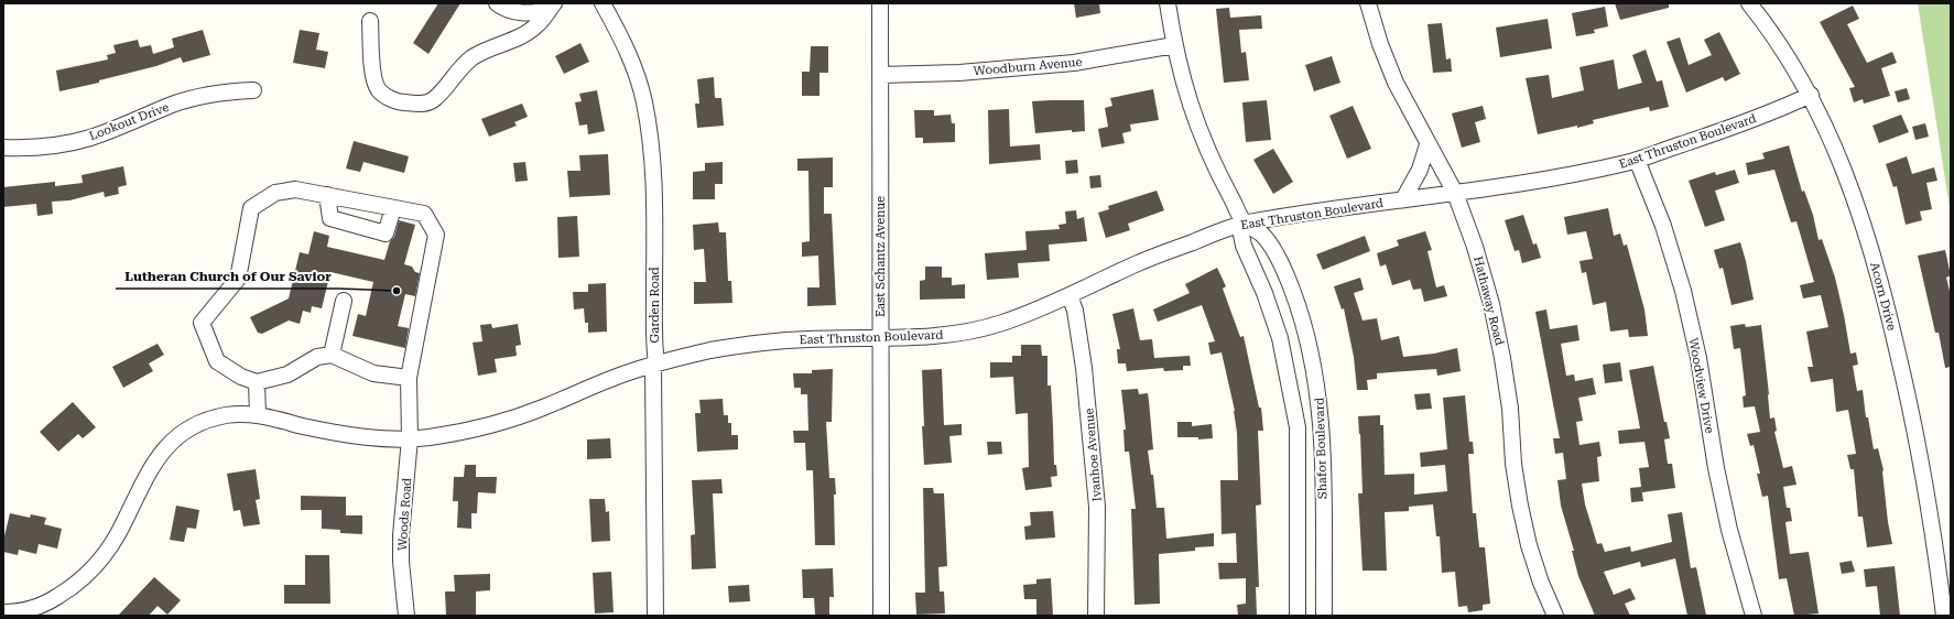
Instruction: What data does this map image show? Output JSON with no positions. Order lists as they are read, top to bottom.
{
  "streets": {
    "street": [
      "Woodburn Avenue",
      "Lookout Drive",
      "East Thruston Boulevard",
      "East Schantz Avenue",
      "Acorn Drive",
      "Hathaway Road",
      "Garden Road",
      "Woodview Drive",
      "Shafor Boulevard",
      "Ivanhoe Avenue",
      "Woods Road"
    ]
  },
  "crossings": [
    ["Woodburn Avenue", "East Schantz Avenue"],
    ["Woodburn Avenue", "Shafor Boulevard"],
    ["East Thruston Boulevard", "East Schantz Avenue"],
    ["East Thruston Boulevard", "Acorn Drive"],
    ["East Thruston Boulevard", "Hathaway Road"],
    ["East Thruston Boulevard", "Garden Road"],
    ["East Thruston Boulevard", "Woodview Drive"],
    ["East Thruston Boulevard", "Shafor Boulevard"],
    ["East Thruston Boulevard", "Ivanhoe Avenue"],
    ["East Thruston Boulevard", "Woods Road"]
  ],
  "places": ["Lutheran Church of Our Savior"]
}
